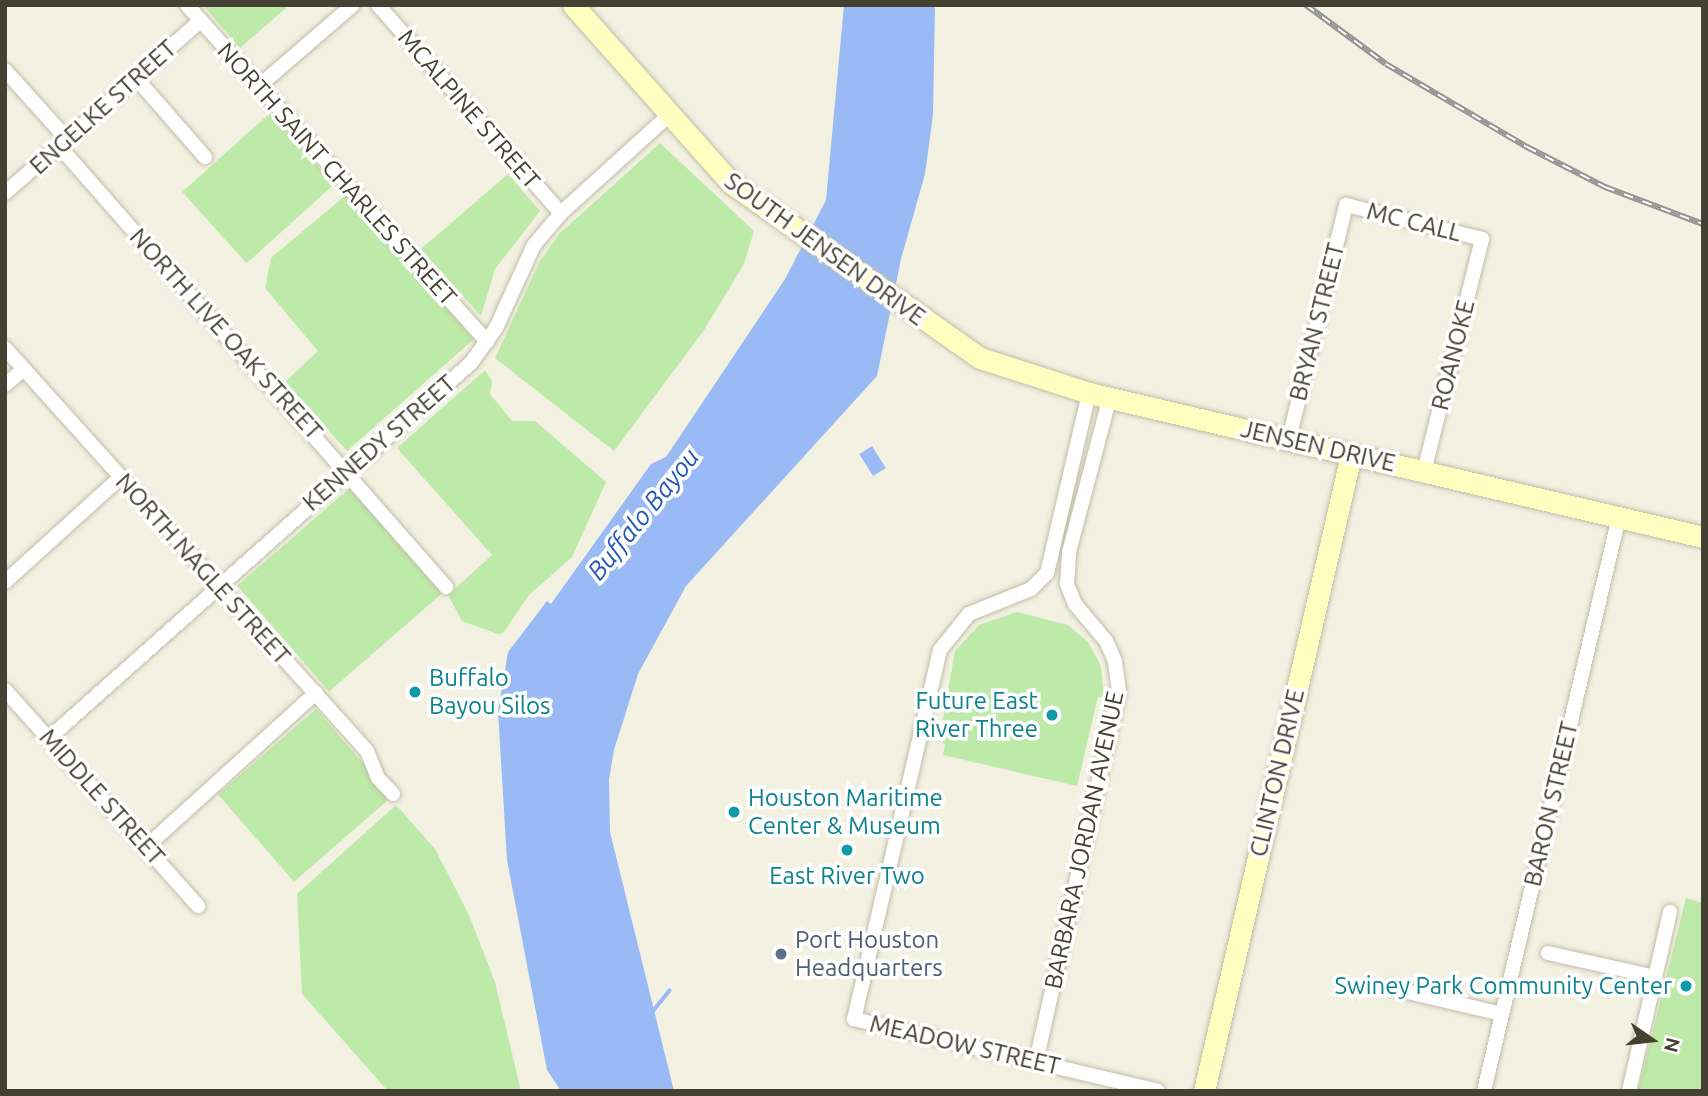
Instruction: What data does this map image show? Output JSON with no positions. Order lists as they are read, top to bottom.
{
  "streets": {
    "main road": ["SOUTH JENSEN DRIVE", "JENSEN DRIVE", "CLINTON DRIVE"],
    "street": [
      "ENGELKE STREET",
      "MCALPINE STREET",
      "NORTH SAINT CHARLES STREET",
      "MC CALL",
      "BRYAN STREET",
      "NORTH LIVE OAK STREET",
      "ROANOKE",
      "KENNEDY STREET",
      "NORTH NAGLE STREET",
      "MIDDLE STREET",
      "BARON STREET",
      "BARBARA JORDAN AVENUE",
      "MEADOW STREET"
    ]
  },
  "crossings": [
    ["ENGELKE STREET", "NORTH SAINT CHARLES STREET"],
    ["ENGELKE STREET", "NORTH LIVE OAK STREET"],
    ["MCALPINE STREET", "KENNEDY STREET"],
    ["NORTH SAINT CHARLES STREET", "KENNEDY STREET"],
    ["MC CALL", "BRYAN STREET"],
    ["MC CALL", "ROANOKE"],
    ["SOUTH JENSEN DRIVE", "KENNEDY STREET"],
    ["SOUTH JENSEN DRIVE", "JENSEN DRIVE"],
    ["BRYAN STREET", "JENSEN DRIVE"],
    ["NORTH LIVE OAK STREET", "KENNEDY STREET"],
    ["ROANOKE", "JENSEN DRIVE"],
    ["KENNEDY STREET", "NORTH NAGLE STREET"],
    ["KENNEDY STREET", "MIDDLE STREET"],
    ["JENSEN DRIVE", "CLINTON DRIVE"],
    ["JENSEN DRIVE", "BARON STREET"],
    ["JENSEN DRIVE", "BARBARA JORDAN AVENUE"],
    ["JENSEN DRIVE", "MEADOW STREET"],
    ["BARBARA JORDAN AVENUE", "MEADOW STREET"]
  ],
  "water": ["Buffalo Bayou"],
  "places": [
    "Buffalo Bayou Silos",
    "Future East River Three",
    "Houston Maritime Center & Museum",
    "East River Two",
    "Port Houston Headquarters",
    "Swiney Park Community Center"
  ],
  "north": "right"
}
